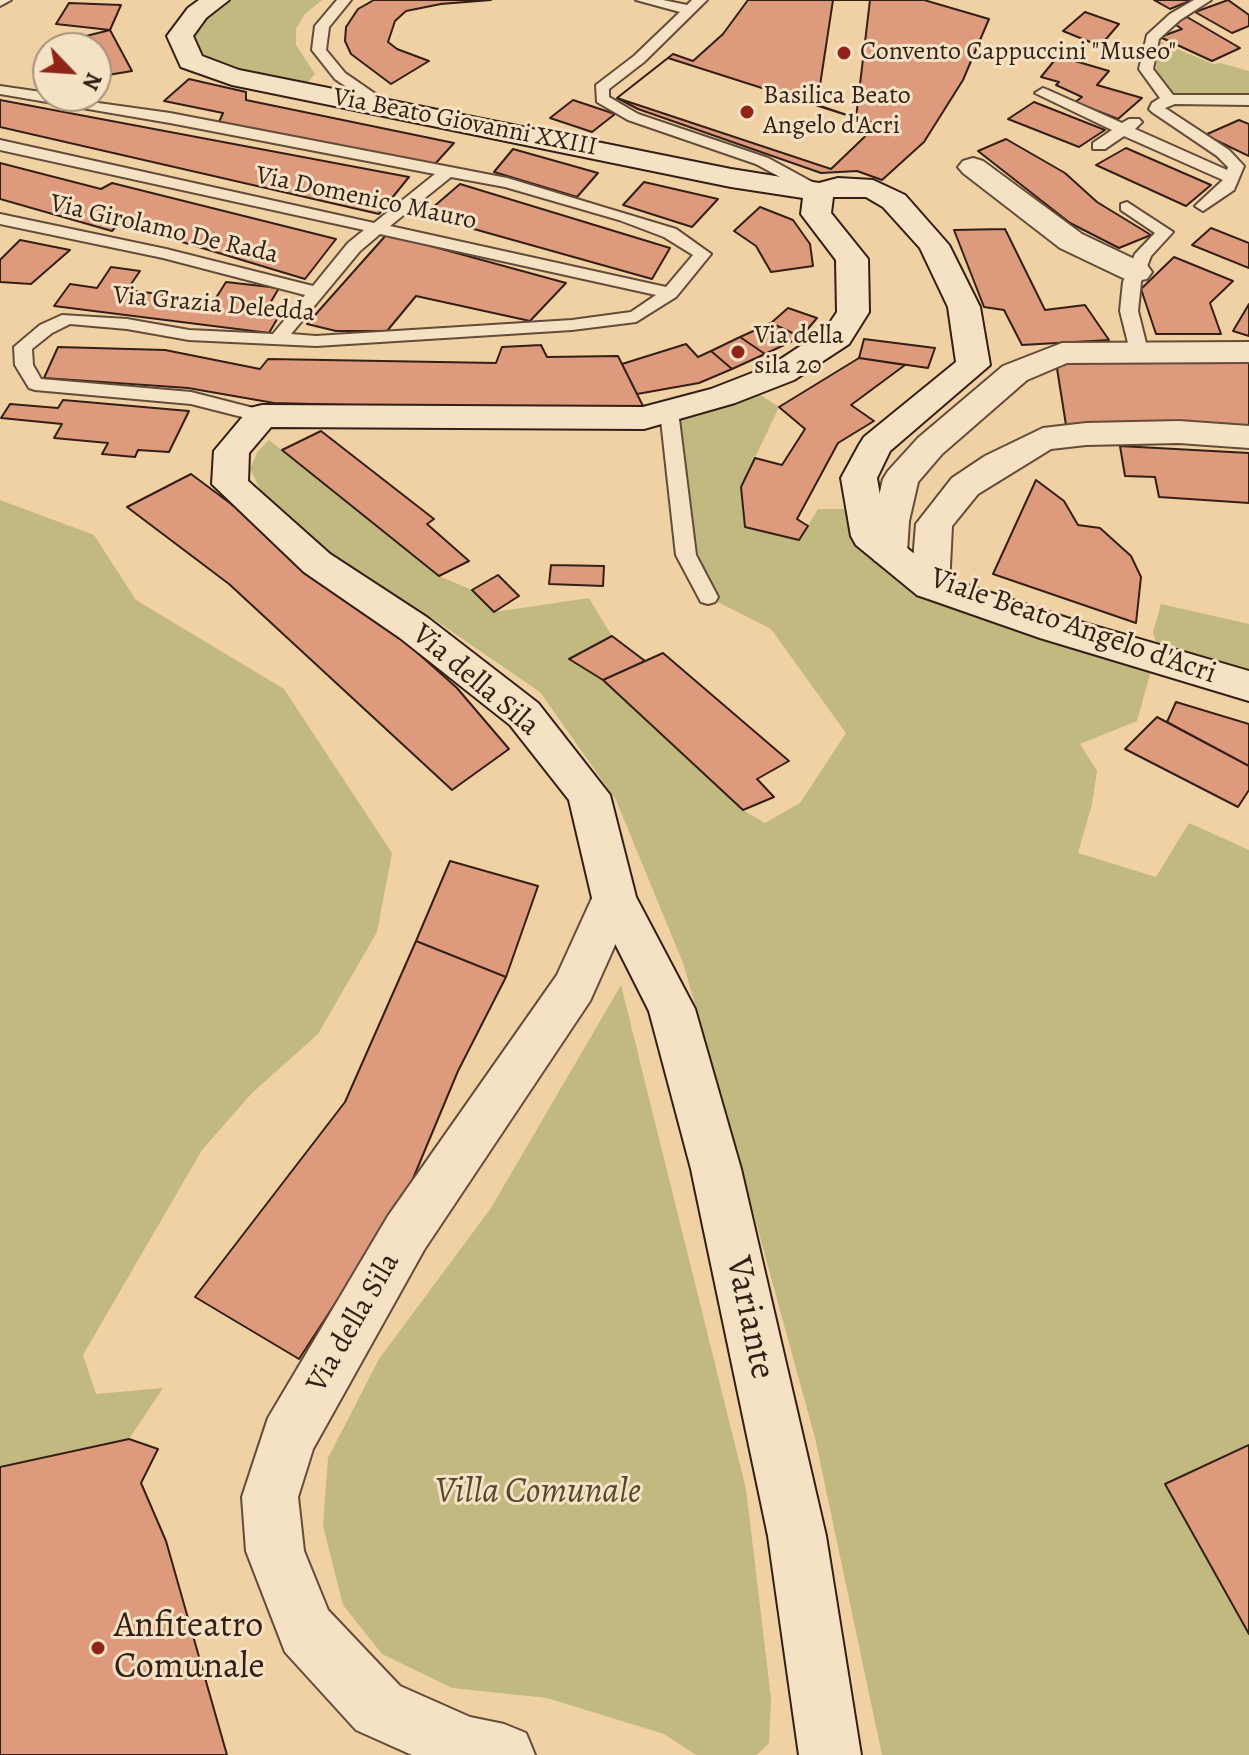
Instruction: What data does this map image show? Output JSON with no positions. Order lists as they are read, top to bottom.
{
  "streets": {
    "main road": [
      "Via Beato Giovanni XXIII",
      "Viale Beato Angelo d'Acri",
      "Via della Sila",
      "Variante"
    ],
    "lane": ["Via Domenico Mauro", "Via Girolamo De Rada", "Via Grazia Deledda"]
  },
  "crossings": [
    ["Via Beato Giovanni XXIII", "Viale Beato Angelo d'Acri"],
    ["Via Domenico Mauro", "Via Grazia Deledda"],
    ["Via Grazia Deledda", "Via della Sila"],
    ["Via della Sila", "Variante"]
  ],
  "parks": ["Villa Comunale"],
  "places": [
    "Convento Cappuccini \"Museo\"",
    "Basilica Beato Angelo d'Acri",
    "Via della sila 20",
    "Anfiteatro Comunale"
  ],
  "north": "bottom right"
}
